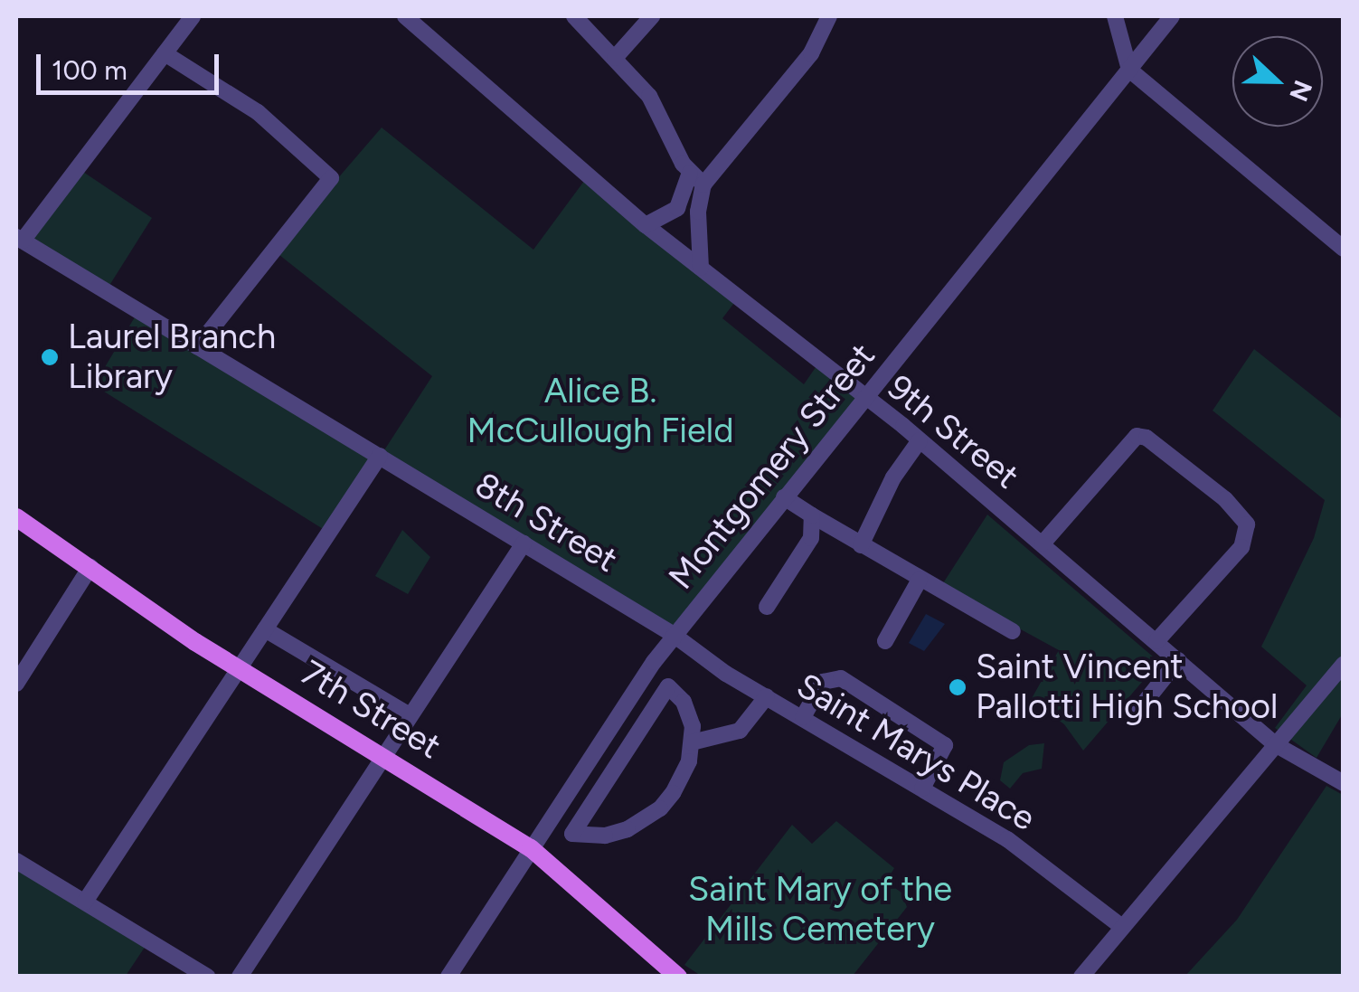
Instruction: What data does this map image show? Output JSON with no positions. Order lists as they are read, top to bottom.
{
  "streets": {
    "main road": ["7th Street"],
    "street": [
      "9th Street",
      "Montgomery Street",
      "8th Street",
      "Saint Marys Place"
    ]
  },
  "crossings": [
    ["9th Street", "Montgomery Street"],
    ["Montgomery Street", "8th Street"],
    ["Montgomery Street", "7th Street"],
    ["Montgomery Street", "Saint Marys Place"],
    ["8th Street", "Saint Marys Place"]
  ],
  "parks": ["Alice B. McCullough Field", "Saint Mary of the Mills Cemetery"],
  "places": ["Laurel Branch Library", "Saint Vincent Pallotti High School"],
  "scale_bar": "100 m",
  "north": "right"
}
